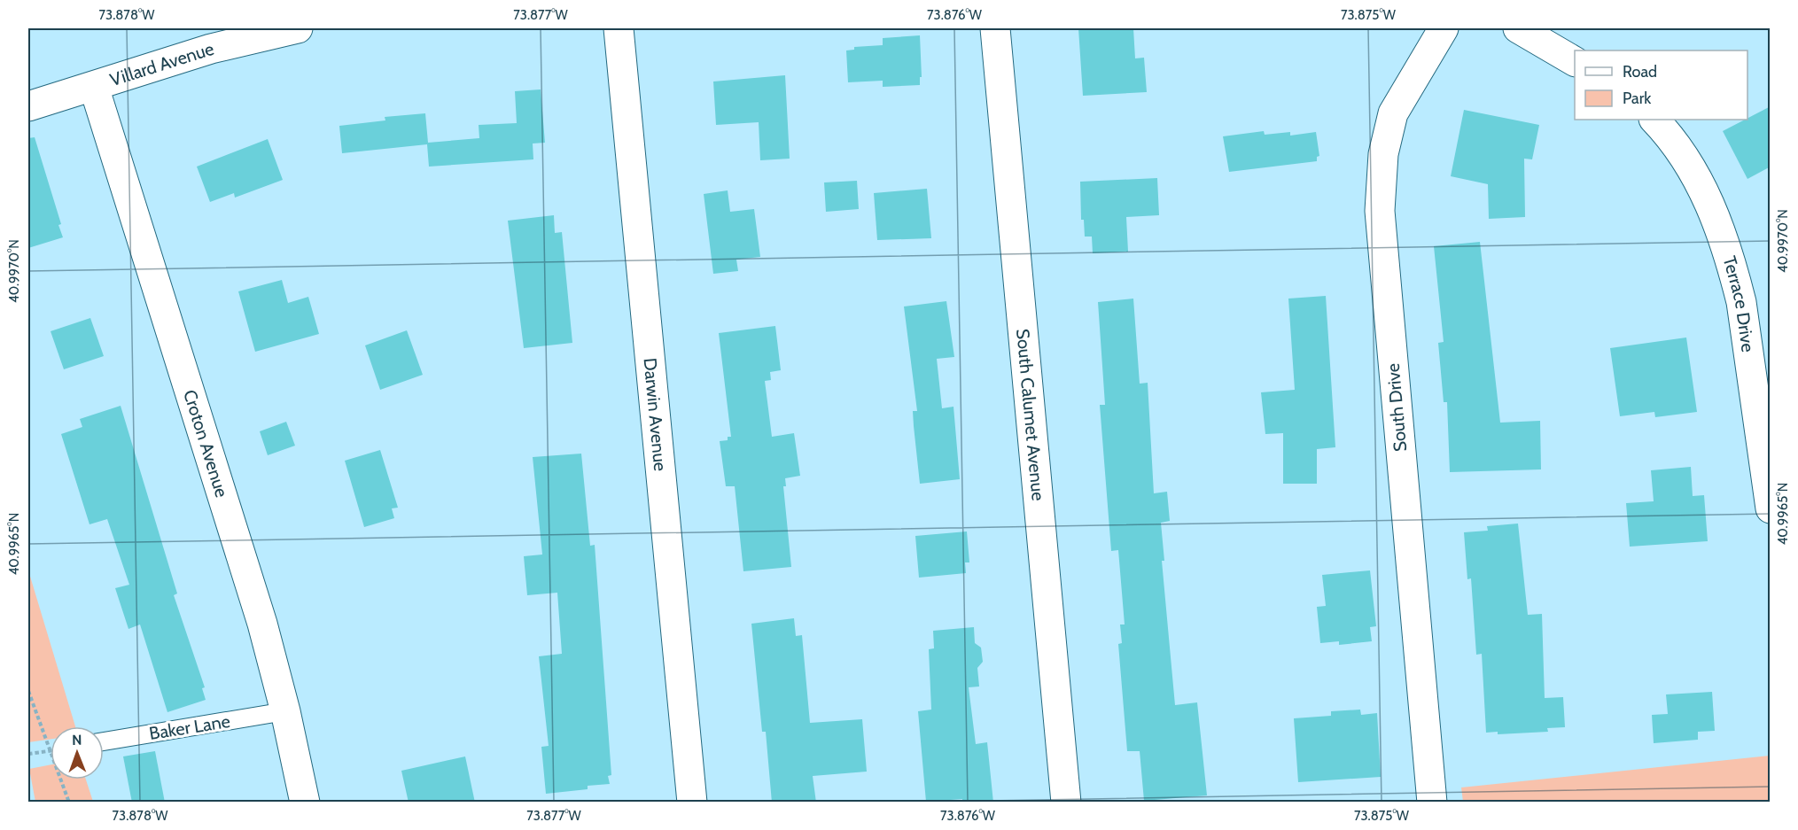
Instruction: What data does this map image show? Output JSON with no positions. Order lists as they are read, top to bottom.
{
  "streets": {
    "street": [
      "Villard Avenue",
      "Terrace Drive",
      "South Drive",
      "South Calumet Avenue",
      "Darwin Avenue",
      "Croton Avenue"
    ],
    "lane": ["Baker Lane"]
  },
  "crossings": [
    ["Villard Avenue", "Croton Avenue"],
    ["Croton Avenue", "Baker Lane"]
  ],
  "legend": ["Road", "Park"],
  "north": "top",
  "coordinates": [
    "73.878°W",
    "73.877°W",
    "73.876°W",
    "73.875°W",
    "40.9970°N",
    "40.9965°N"
  ]
}
